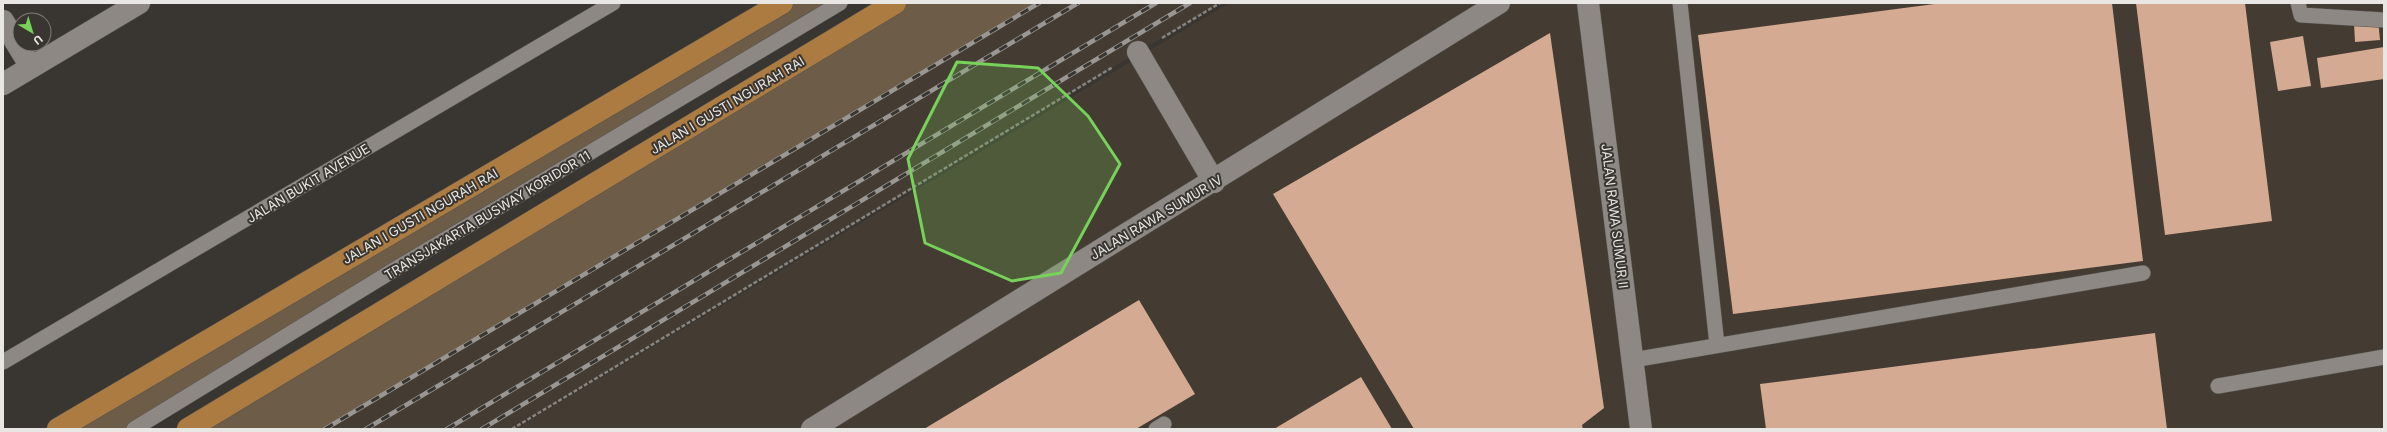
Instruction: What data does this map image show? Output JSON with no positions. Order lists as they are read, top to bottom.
{
  "streets": {
    "main road": ["JALAN I GUSTI NGURAH RAI"],
    "street": ["JALAN RAWA SUMUR II", "JALAN RAWA SUMUR IV"],
    "lane": ["JALAN BUKIT AVENUE", "TRANSJAKARTA BUSWAY KORIDOR 11"]
  },
  "north": "bottom right"
}
